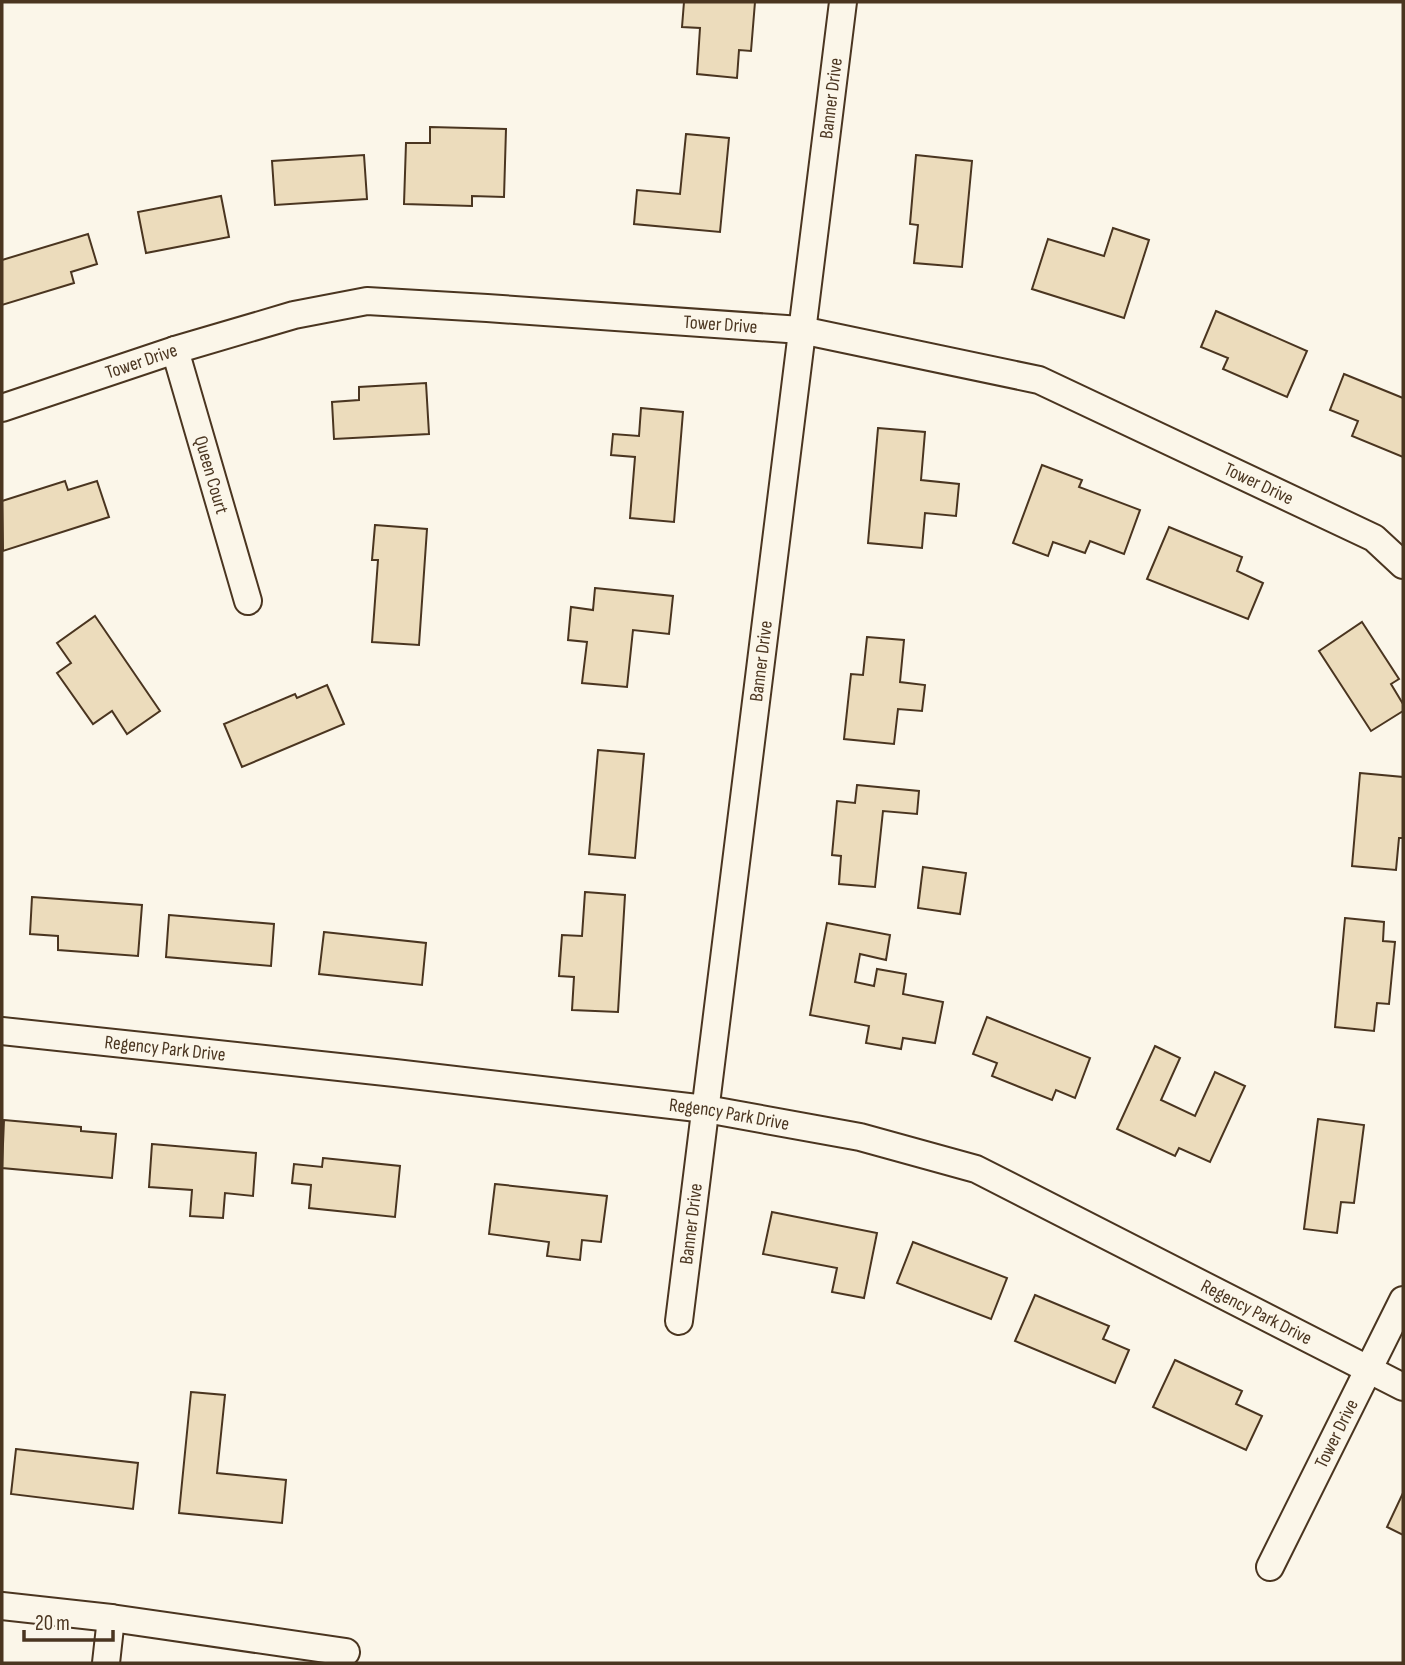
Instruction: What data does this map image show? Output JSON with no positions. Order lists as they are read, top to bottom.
{
  "streets": {
    "street": [
      "Banner Drive",
      "Tower Drive",
      "Queen Court",
      "Regency Park Drive"
    ]
  },
  "crossings": [
    ["Banner Drive", "Tower Drive"],
    ["Banner Drive", "Regency Park Drive"],
    ["Tower Drive", "Queen Court"],
    ["Tower Drive", "Regency Park Drive"]
  ],
  "scale_bar": "20 m"
}
